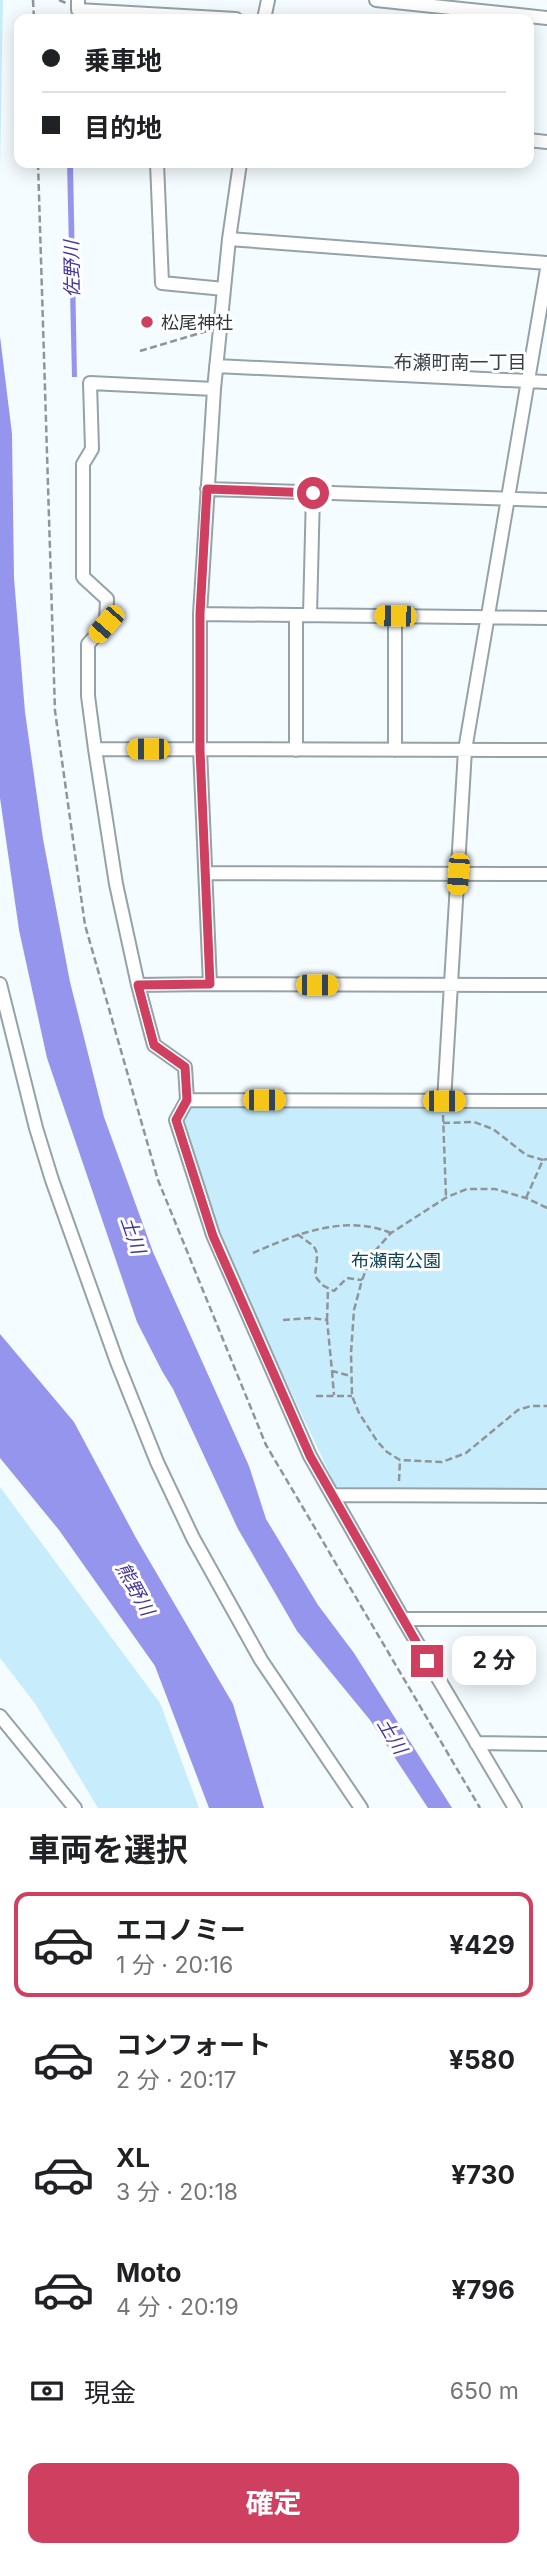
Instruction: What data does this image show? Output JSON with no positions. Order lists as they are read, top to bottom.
{
  "districts": ["布瀬町南一丁目"],
  "water": ["佐野川", "土川", "熊野川"],
  "parks": ["布瀬南公園"],
  "places": ["松尾神社"],
  "page": {
    "banner": ["乗車地", "目的地"],
    "bubble": "2 分",
    "heading": "車両を選択",
    "list": [
      {
        "name": "エコノミー",
        "note": "1 分 · 20:16",
        "value": "¥429"
      },
      {
        "name": "コンフォート",
        "note": "2 分 · 20:17",
        "value": "¥580"
      },
      {
        "name": "XL",
        "note": "3 分 · 20:18",
        "value": "¥730"
      },
      {
        "name": "Moto",
        "note": "4 分 · 20:19",
        "value": "¥796"
      }
    ],
    "pay": ["現金", "650 m"],
    "buttons": "確定"
  }
}
